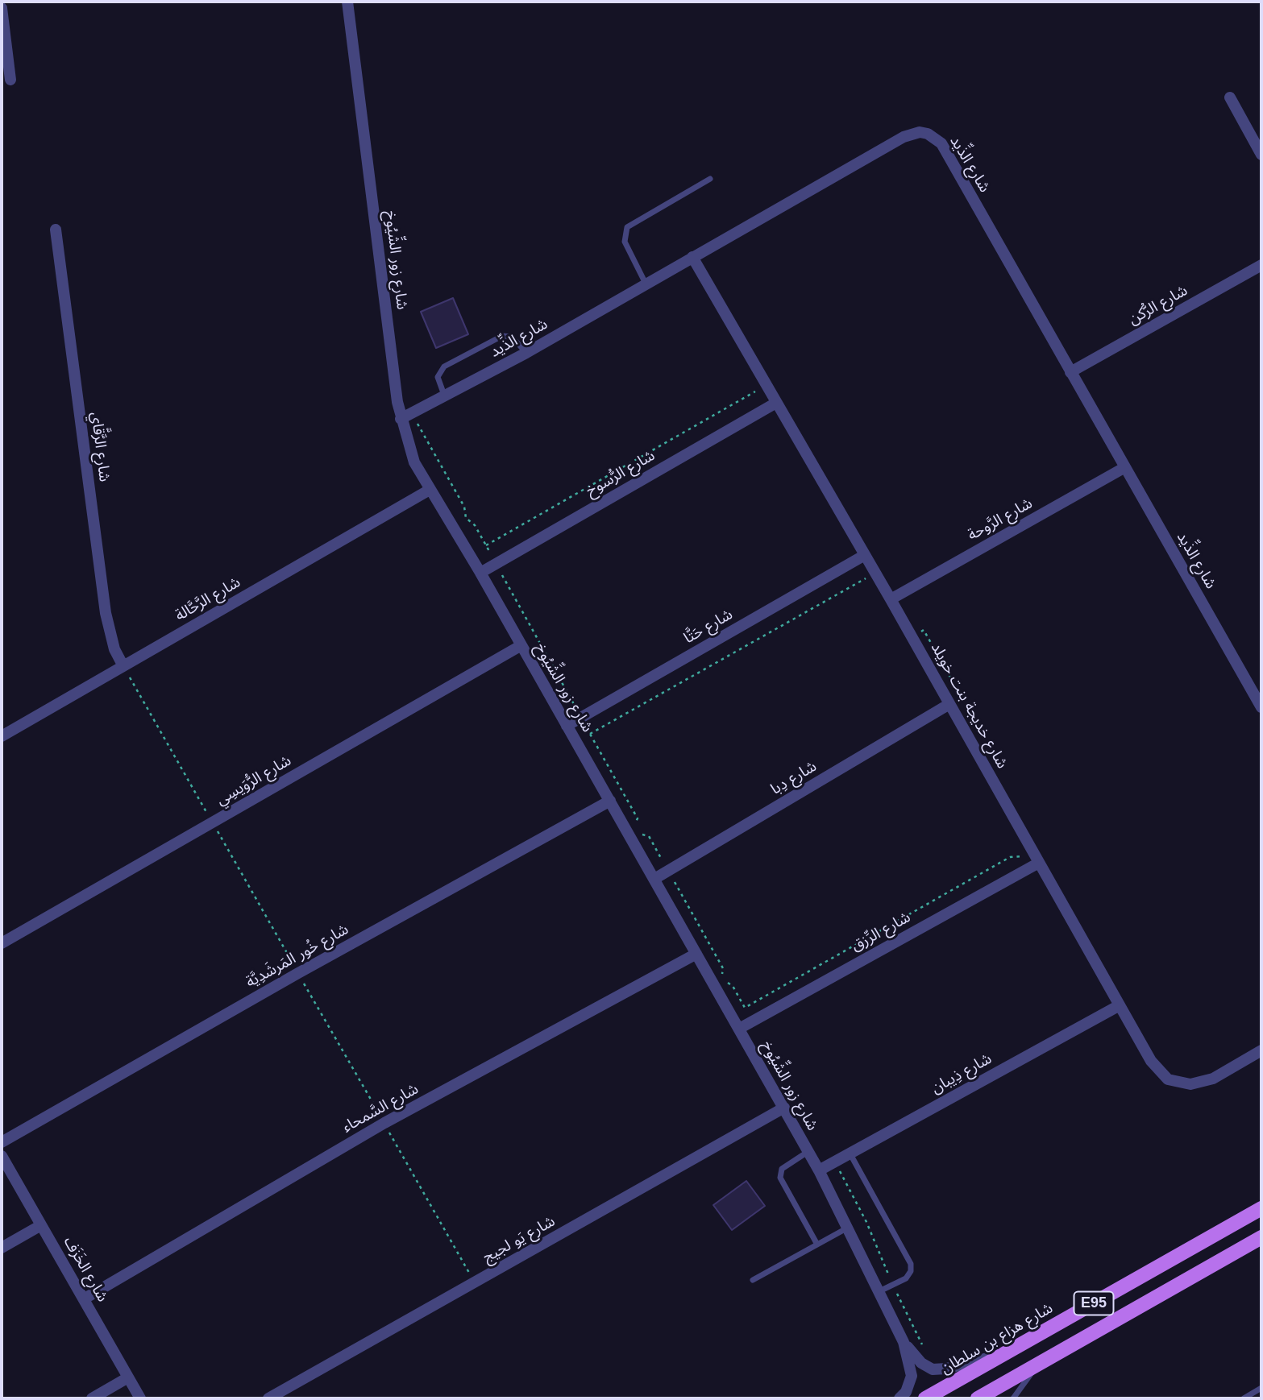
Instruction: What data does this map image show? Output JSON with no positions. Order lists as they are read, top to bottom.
{
  "streets": {
    "main road": ["E95", "شارع هزاع بن سلطان"],
    "street": [
      "شارع الذِّيد",
      "شارع زور الشِّيُوخ",
      "شارع الرُّكن",
      "شارع الرَّقَّاي",
      "شارع الرُّسوخ",
      "شارع الرَّوحة",
      "شارع الرَّحَّالة",
      "شارع حَتَّا",
      "شارع خديجة بنت خويلد",
      "شارع دِبا",
      "شارع الرُّوَيسِي",
      "شارع الرِّزق",
      "شارع خُور المَرشَدِيَّة",
      "شارع ذِيبان",
      "شارع السَّمحاء",
      "شارع يَو لجيج",
      "شارع الخَزَف"
    ]
  },
  "crossings": [
    ["شارع الذِّيد", "شارع زور الشِّيُوخ"],
    ["شارع الذِّيد", "شارع الرُّكن"],
    ["شارع الذِّيد", "شارع الرَّوحة"],
    ["شارع الذِّيد", "شارع خديجة بنت خويلد"],
    ["شارع زور الشِّيُوخ", "شارع الرُّسوخ"],
    ["شارع زور الشِّيُوخ", "شارع الرَّحَّالة"],
    ["شارع زور الشِّيُوخ", "شارع حَتَّا"],
    ["شارع زور الشِّيُوخ", "شارع دِبا"],
    ["شارع زور الشِّيُوخ", "شارع الرُّوَيسِي"],
    ["شارع زور الشِّيُوخ", "شارع الرِّزق"],
    ["شارع زور الشِّيُوخ", "شارع خُور المَرشَدِيَّة"],
    ["شارع زور الشِّيُوخ", "شارع ذِيبان"],
    ["شارع زور الشِّيُوخ", "شارع السَّمحاء"],
    ["شارع زور الشِّيُوخ", "شارع يَو لجيج"],
    ["شارع زور الشِّيُوخ", "شارع هزاع بن سلطان"],
    ["شارع الرَّقَّاي", "شارع الرَّحَّالة"],
    ["شارع الرُّسوخ", "شارع خديجة بنت خويلد"],
    ["شارع الرَّوحة", "شارع خديجة بنت خويلد"],
    ["شارع حَتَّا", "شارع خديجة بنت خويلد"],
    ["شارع خديجة بنت خويلد", "شارع دِبا"],
    ["شارع خديجة بنت خويلد", "شارع الرِّزق"],
    ["شارع خديجة بنت خويلد", "شارع ذِيبان"],
    ["شارع السَّمحاء", "شارع الخَزَف"]
  ]
}
